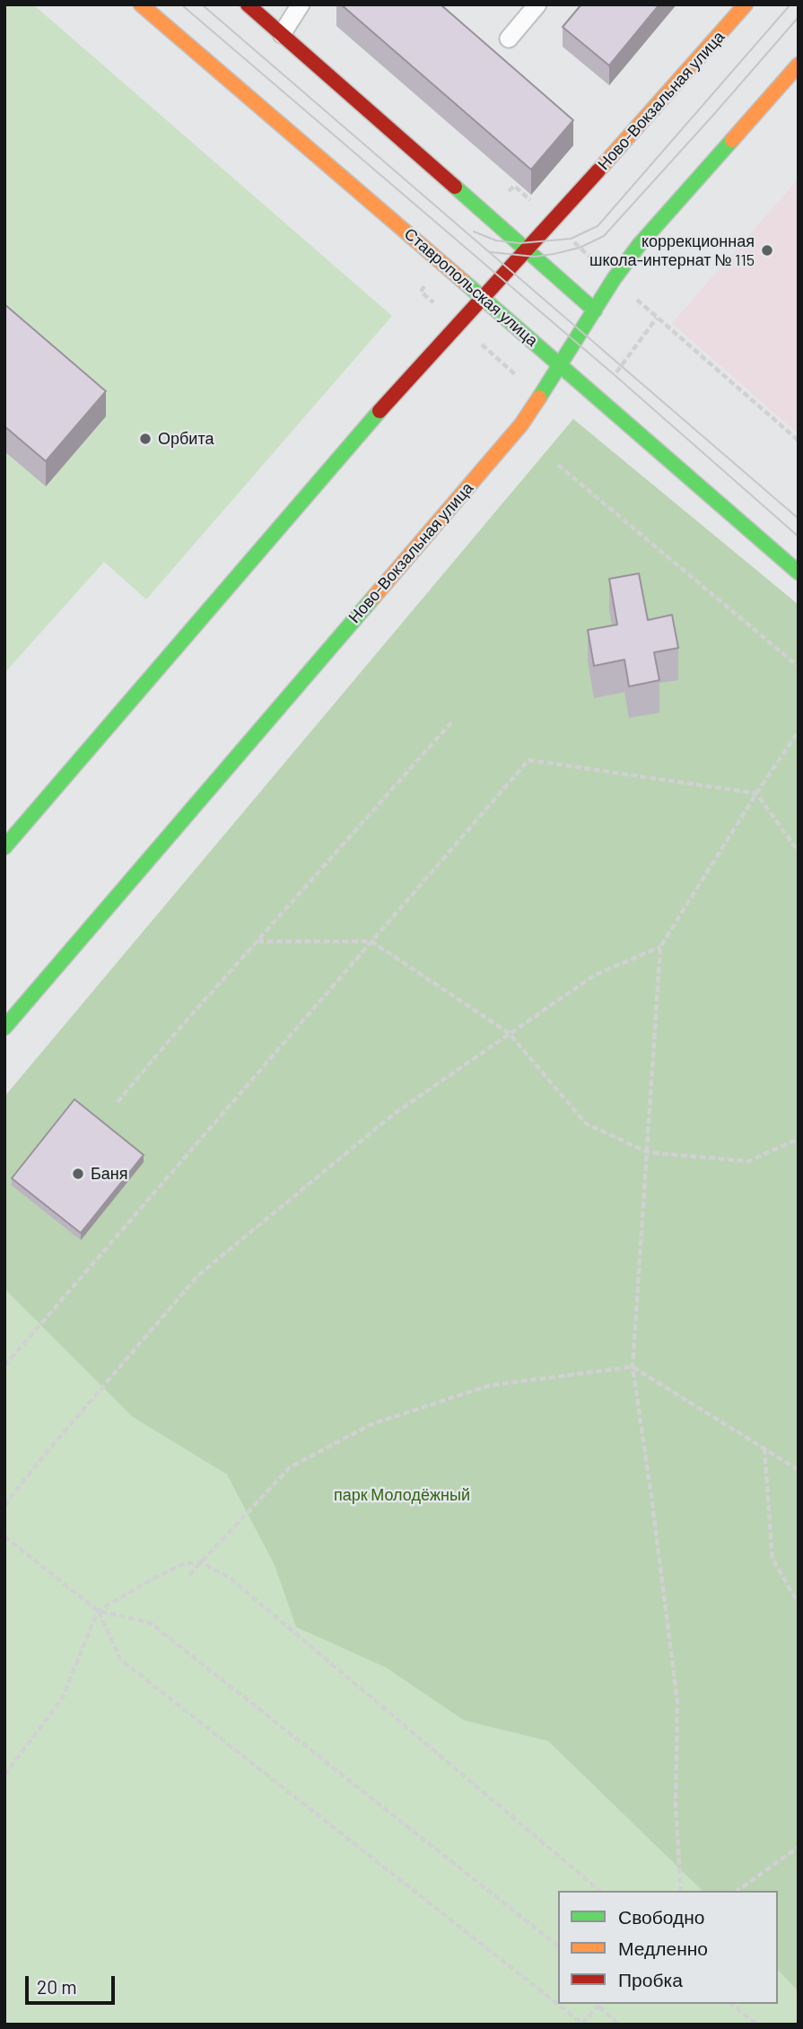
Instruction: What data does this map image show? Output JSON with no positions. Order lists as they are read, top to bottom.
{
  "streets": {
    "main road": ["Ново-Вокзальная улица", "Ставропольская улица"]
  },
  "crossings": [
    ["Ново-Вокзальная улица", "Ставропольская улица"]
  ],
  "parks": ["парк Молодёжный"],
  "places": ["коррекционная школа-интернат № 115", "Орбита", "Баня"],
  "legend": ["Свободно", "Медленно", "Пробка"],
  "scale_bar": "20 m"
}
